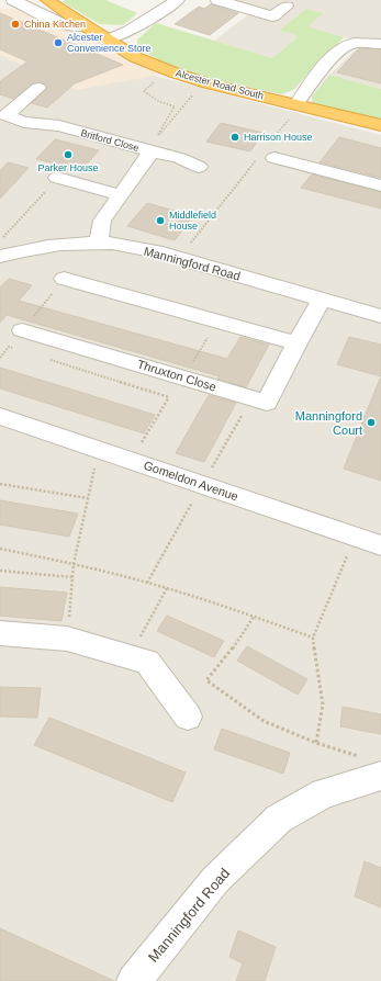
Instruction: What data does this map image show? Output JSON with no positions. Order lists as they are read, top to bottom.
{
  "streets": {
    "highway": ["Alcester Road South"],
    "street": [
      "Britford Close",
      "Manningford Road",
      "Thruxton Close",
      "Gomeldon Avenue"
    ]
  },
  "crossings": [
    ["Britford Close", "Manningford Road"],
    ["Manningford Road", "Thruxton Close"]
  ],
  "places": [
    "China Kitchen",
    "Alcester Convenience Store",
    "Harrison House",
    "Parker House",
    "Middlefield House",
    "Manningford Court"
  ]
}
